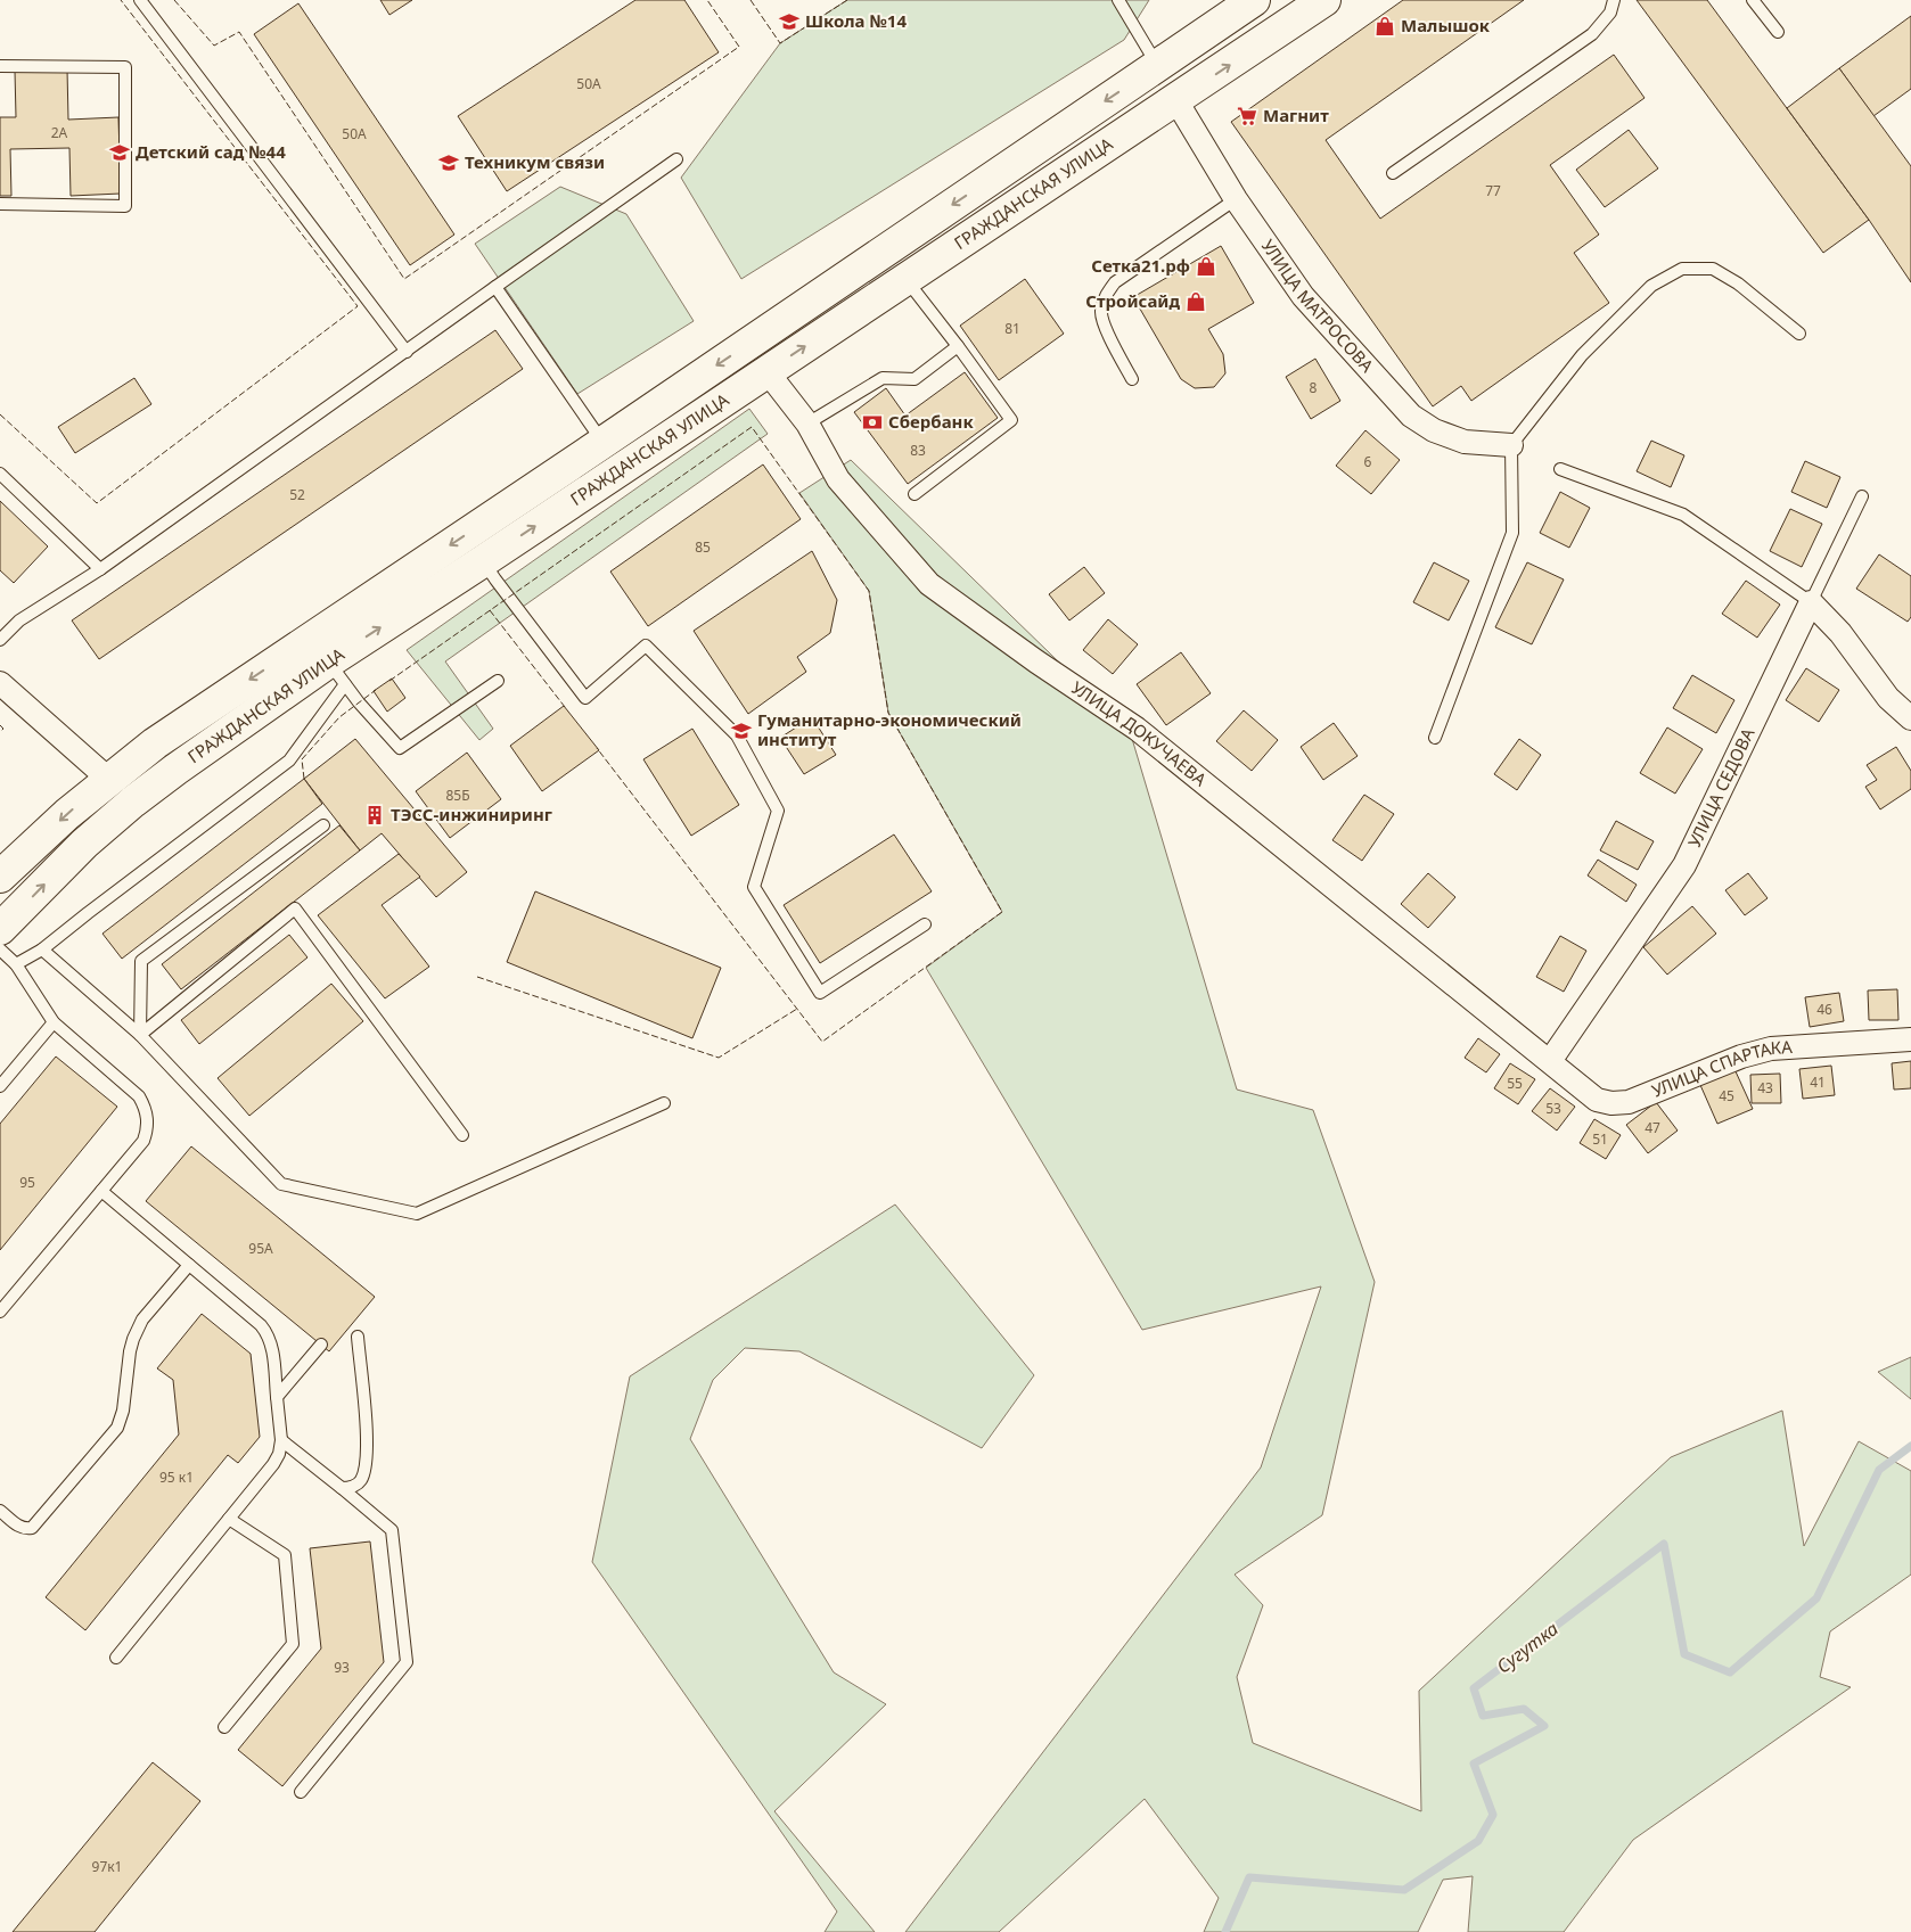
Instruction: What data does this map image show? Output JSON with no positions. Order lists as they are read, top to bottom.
{
  "streets": {
    "main road": ["ГРАЖДАНСКАЯ УЛИЦА"],
    "street": [
      "УЛИЦА МАТРОСОВА",
      "УЛИЦА ДОКУЧАЕВА",
      "УЛИЦА СЕДОВА",
      "УЛИЦА СПАРТАКА"
    ]
  },
  "crossings": [
    ["ГРАЖДАНСКАЯ УЛИЦА", "УЛИЦА МАТРОСОВА"],
    ["ГРАЖДАНСКАЯ УЛИЦА", "УЛИЦА ДОКУЧАЕВА"],
    ["УЛИЦА ДОКУЧАЕВА", "УЛИЦА СЕДОВА"],
    ["УЛИЦА ДОКУЧАЕВА", "УЛИЦА СПАРТАКА"],
    ["УЛИЦА СЕДОВА", "УЛИЦА СПАРТАКА"]
  ],
  "water": ["Сугутка"],
  "places": {
    "school or university": [
      "Школа №14",
      "Детский сад №44",
      "Техникум связи",
      "Гуманитарно-экономический институт"
    ],
    "shop": ["Малышок", "Сетка21.рф", "Стройсайд"],
    "supermarket": ["Магнит"],
    "bank": ["Сбербанк"],
    "building": ["ТЭСС-инжиниринг"]
  },
  "house_numbers": [
    "50А",
    "2А",
    "50А",
    "77",
    "81",
    "8",
    "83",
    "6",
    "52",
    "85",
    "85Б",
    "46",
    "41",
    "55",
    "43",
    "45",
    "53",
    "47",
    "51",
    "95",
    "95А",
    "95 к1",
    "93",
    "97к1"
  ]
}
